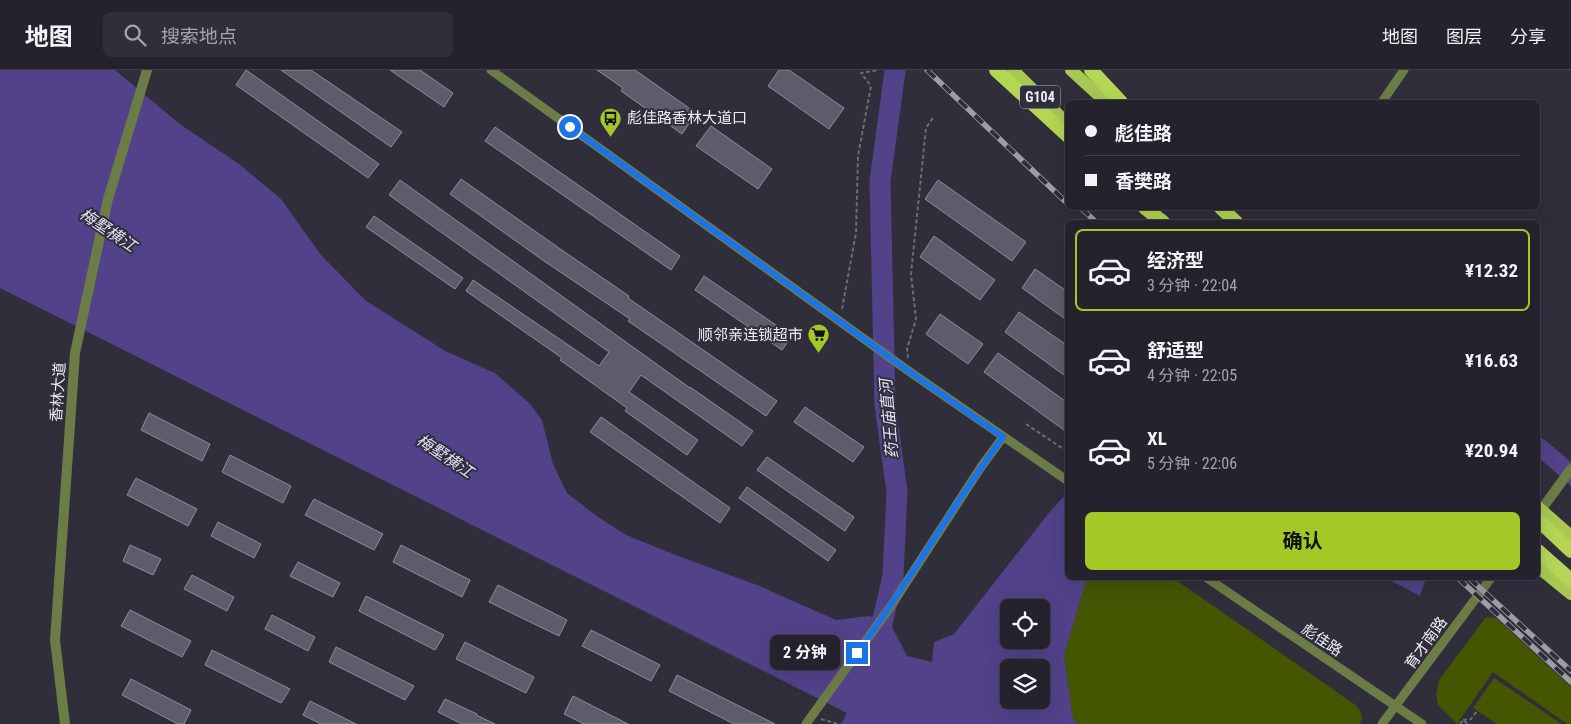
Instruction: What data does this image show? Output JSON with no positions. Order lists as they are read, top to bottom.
{
  "streets": {
    "main road": ["G104"],
    "street": ["香林大道", "彪佳路", "育才南路"]
  },
  "crossings": [
    ["彪佳路", "育才南路"]
  ],
  "water": ["梅墅横江", "药王庙直河"],
  "places": {
    "bus stop": ["彪佳路香林大道口"],
    "supermarket": ["顺邻亲连锁超市"]
  },
  "page": {
    "header": "地图",
    "search": "搜索地点",
    "nav": ["地图", "图层", "分享"],
    "banner": ["彪佳路", "香樊路"],
    "list": [
      {
        "name": "经济型",
        "note": "3 分钟 · 22:04",
        "value": "¥12.32"
      },
      {
        "name": "舒适型",
        "note": "4 分钟 · 22:05",
        "value": "¥16.63"
      },
      {
        "name": "XL",
        "note": "5 分钟 · 22:06",
        "value": "¥20.94"
      }
    ],
    "buttons": "确认",
    "bubble": "2 分钟"
  }
}
